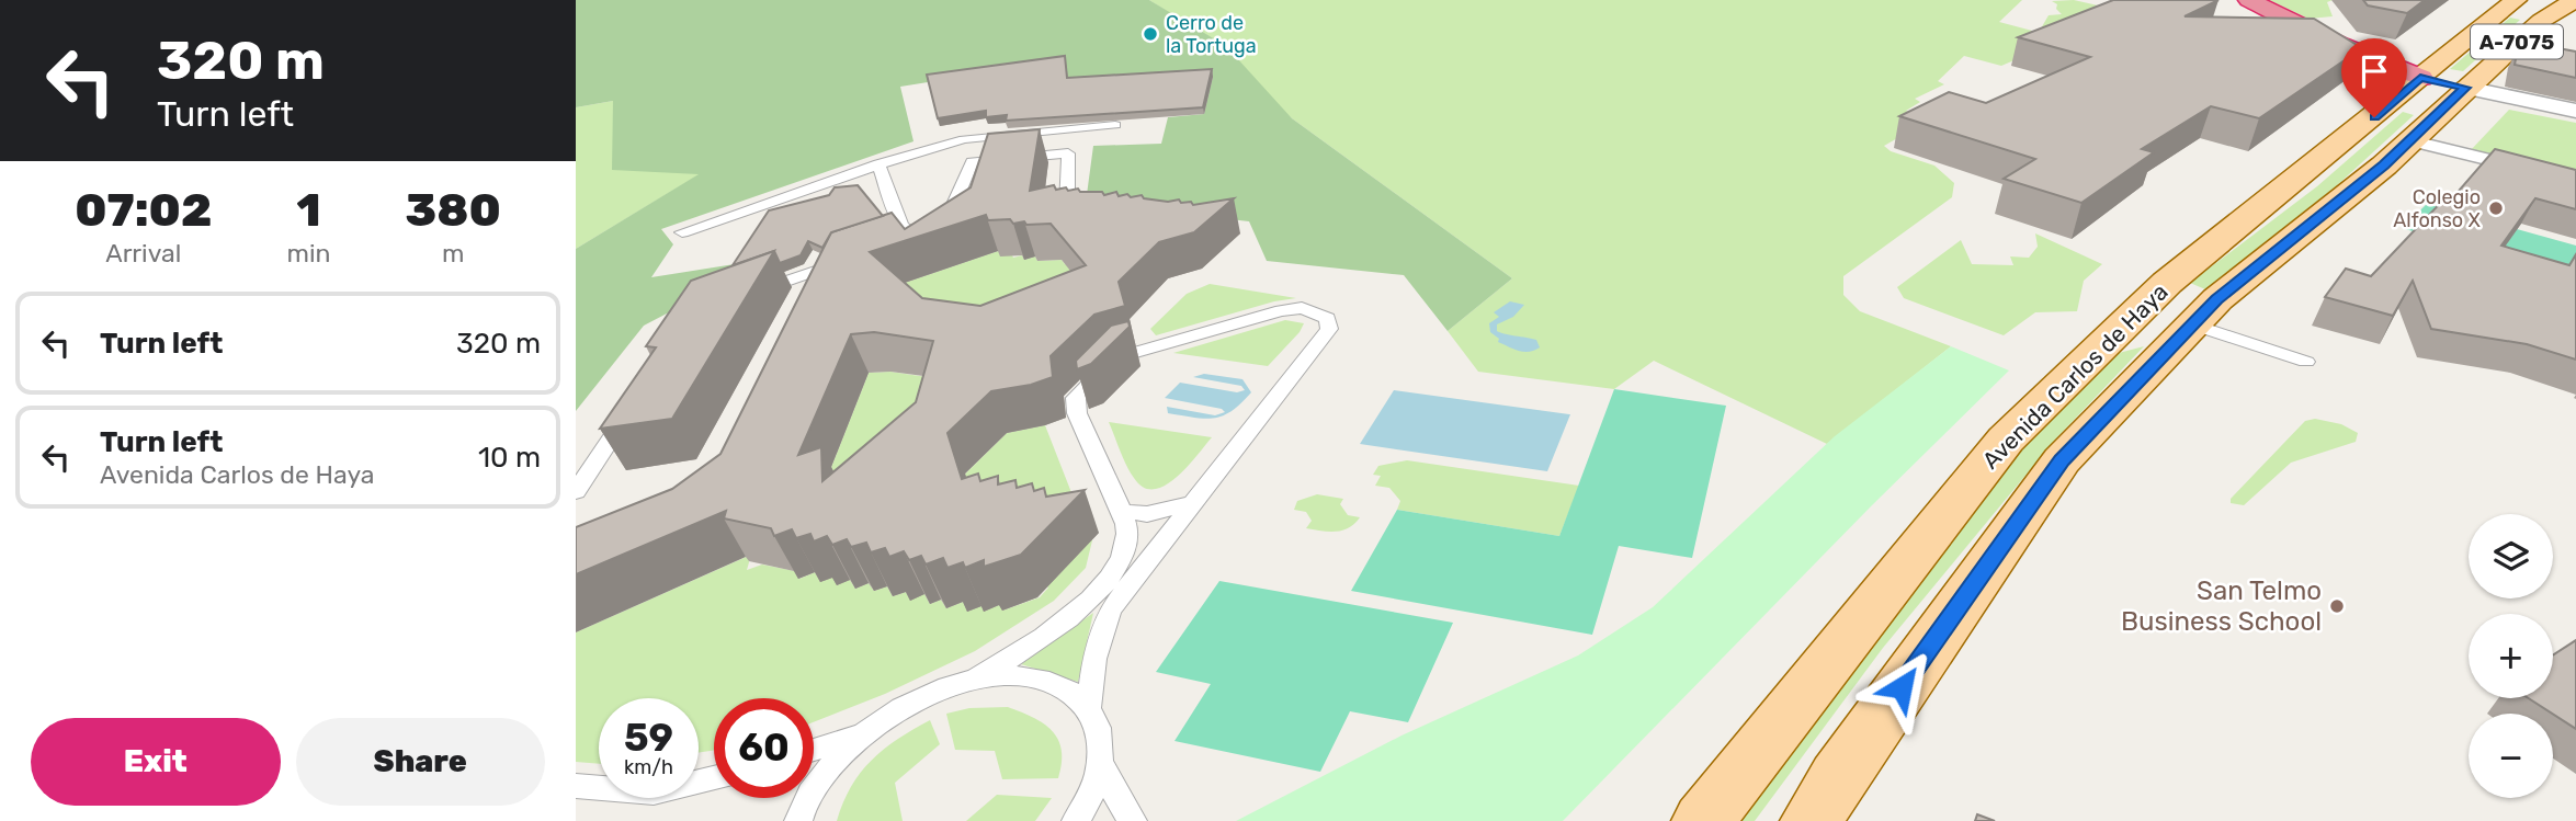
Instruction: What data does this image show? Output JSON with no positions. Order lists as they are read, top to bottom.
{
  "streets": {
    "main road": ["A-7075", "Avenida Carlos de Haya"]
  },
  "places": ["Cerro de la Tortuga", "Colegio Alfonso X", "San Telmo Business School"],
  "page": {
    "turn": ["320 m", "Turn left"],
    "eta": [
      "07:02",
      "Arrival",
      "1",
      "min",
      "380",
      "m"
    ],
    "list": [
      {
        "name": "Turn left",
        "value": "320 m"
      },
      {
        "name": "Turn left",
        "note": "Avenida Carlos de Haya",
        "value": "10 m"
      }
    ],
    "map_buttons": ["+", "−"],
    "speed": "59 km/h",
    "limit": "60",
    "buttons": ["Exit", "Share"]
  }
}
